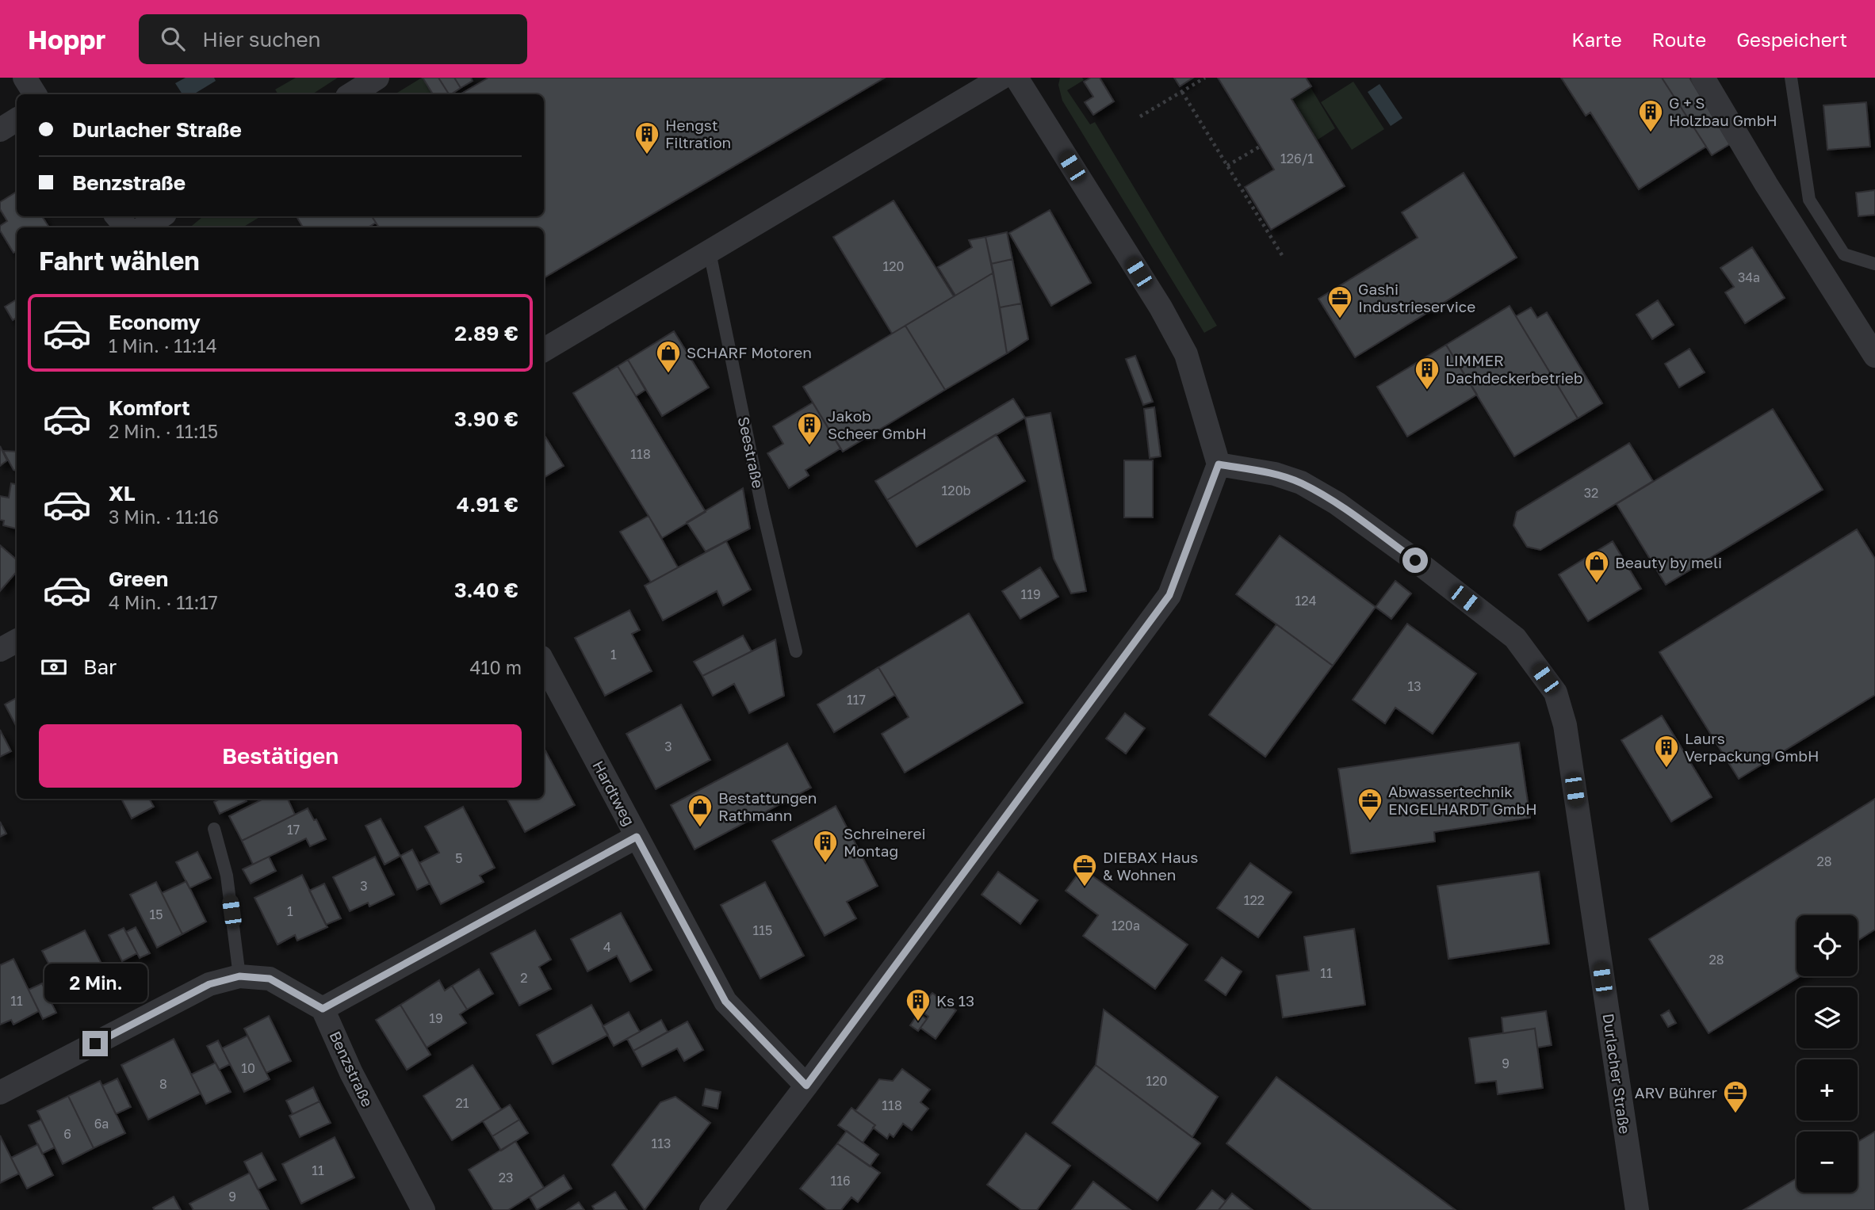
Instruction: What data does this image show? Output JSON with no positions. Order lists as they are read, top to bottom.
{
  "streets": {
    "street": ["Hardtweg", "Benzstraße", "Durlacher Straße"],
    "lane": ["Seestraße"]
  },
  "places": {
    "building": [
      "G + S Holzbau GmbH",
      "Hengst Filtration",
      "LIMMER Dachdeckerbetrieb",
      "Jakob Scheer GmbH",
      "Laurs Verpackung GmbH",
      "Schreinerei Montag",
      "Ks 13"
    ],
    "office": [
      "Gashi Industrieservice",
      "Abwassertechnik ENGELHARDT GmbH",
      "DIEBAX Haus & Wohnen",
      "ARV Bührer"
    ],
    "shop": ["SCHARF Motoren", "Beauty by meli", "Bestattungen Rathmann"]
  },
  "house_numbers": [
    "126/1",
    "120",
    "34a",
    "118",
    "120b",
    "32",
    "119",
    "124",
    "1",
    "13",
    "117",
    "3",
    "17",
    "5",
    "28",
    "3",
    "122",
    "1",
    "15",
    "120a",
    "115",
    "4",
    "28",
    "11",
    "2",
    "11",
    "19",
    "9",
    "10",
    "120",
    "8",
    "21",
    "118",
    "6a",
    "6",
    "113",
    "11",
    "23",
    "116",
    "9"
  ],
  "page": {
    "header": "Hoppr",
    "search": "Hier suchen",
    "nav": ["Karte", "Route", "Gespeichert"],
    "banner": ["Durlacher Straße", "Benzstraße"],
    "heading": "Fahrt wählen",
    "list": [
      {
        "name": "Economy",
        "note": "1 Min. · 11:14",
        "value": "2.89 €"
      },
      {
        "name": "Komfort",
        "note": "2 Min. · 11:15",
        "value": "3.90 €"
      },
      {
        "name": "XL",
        "note": "3 Min. · 11:16",
        "value": "4.91 €"
      },
      {
        "name": "Green",
        "note": "4 Min. · 11:17",
        "value": "3.40 €"
      }
    ],
    "pay": ["Bar", "410 m"],
    "buttons": "Bestätigen",
    "map_buttons": ["+", "−"],
    "bubble": "2 Min."
  }
}
